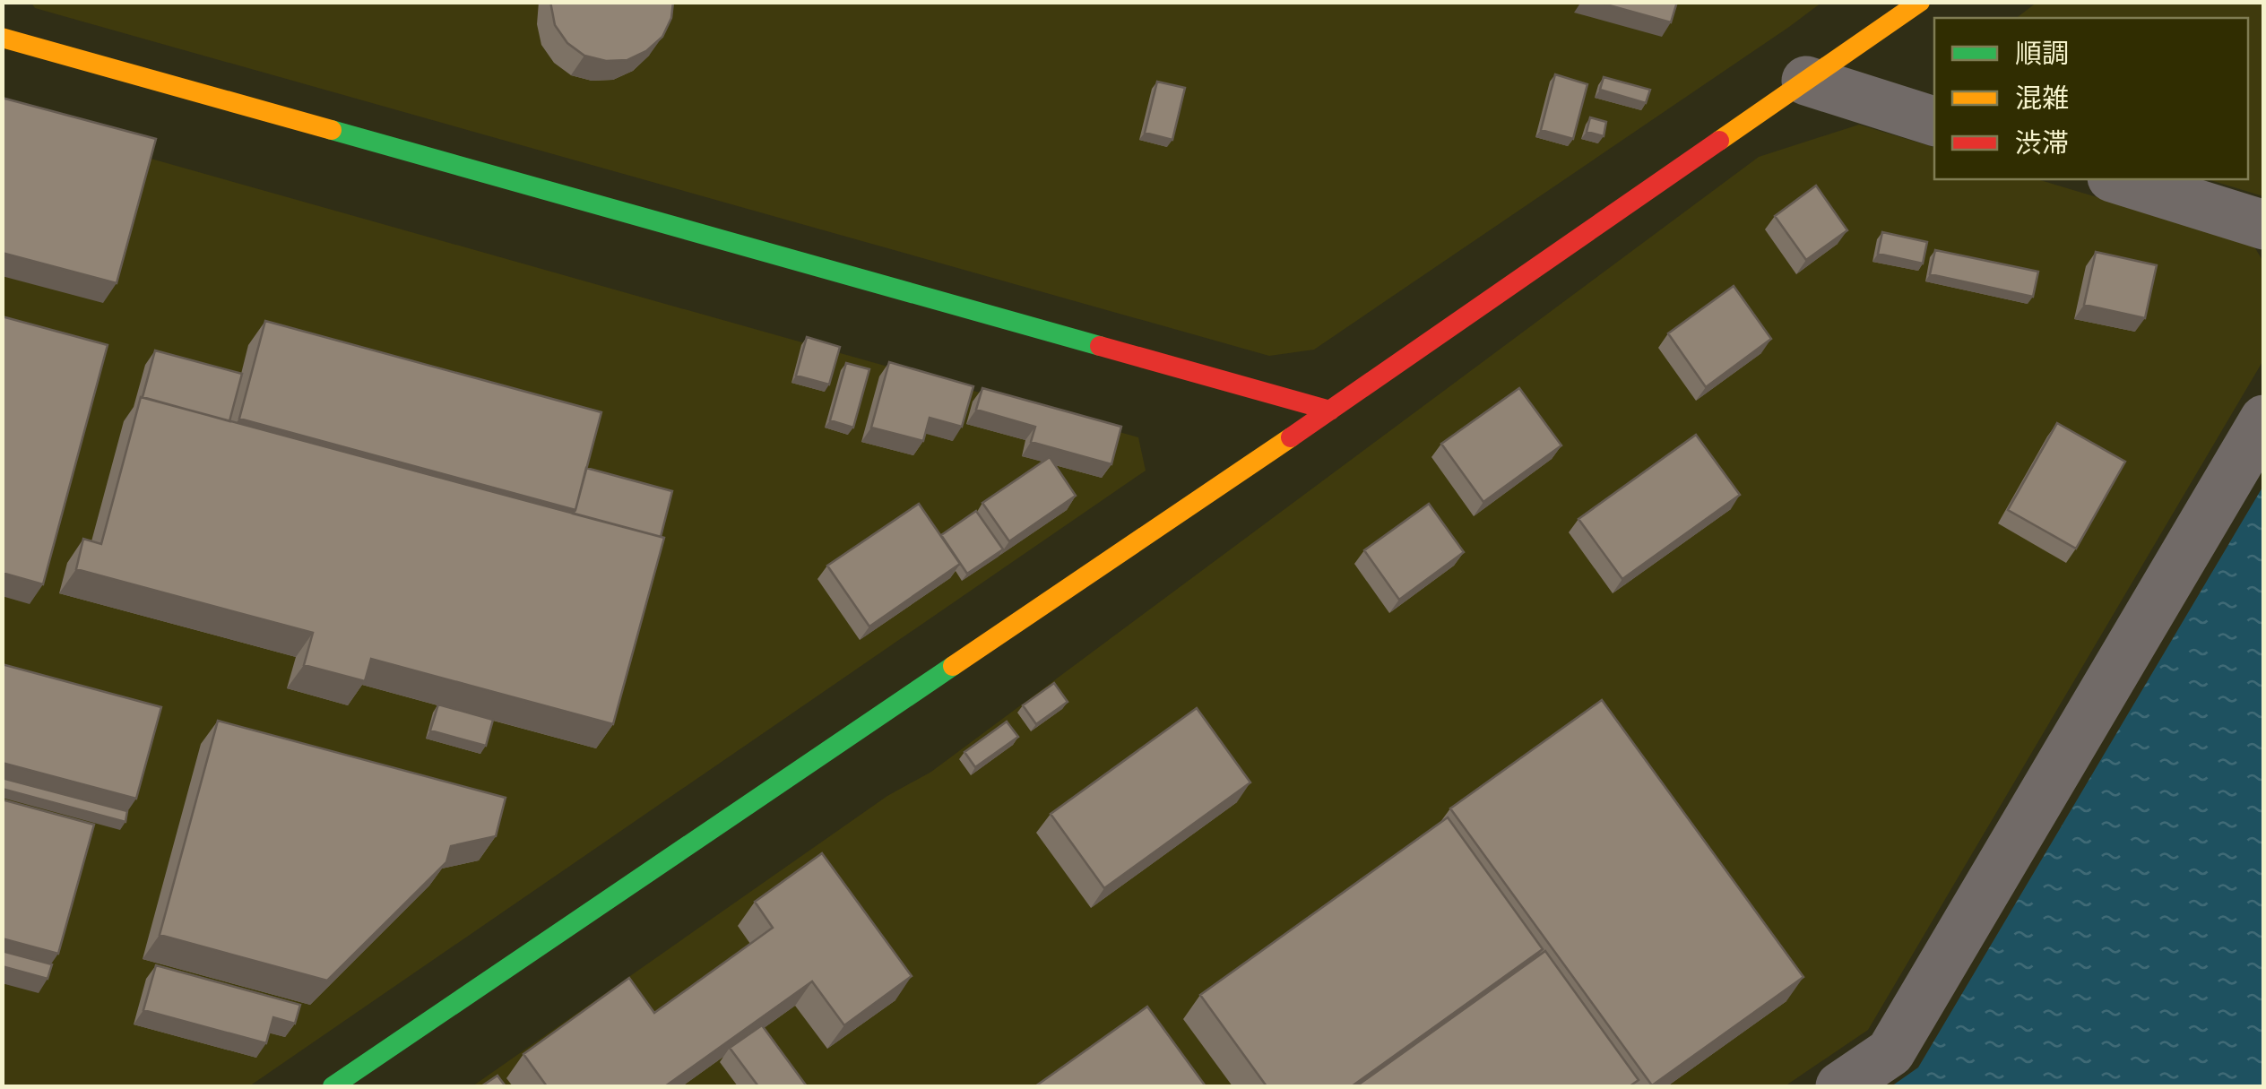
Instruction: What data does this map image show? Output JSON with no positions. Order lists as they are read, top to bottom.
{
  "legend": ["順調", "混雑", "渋滞"]
}
